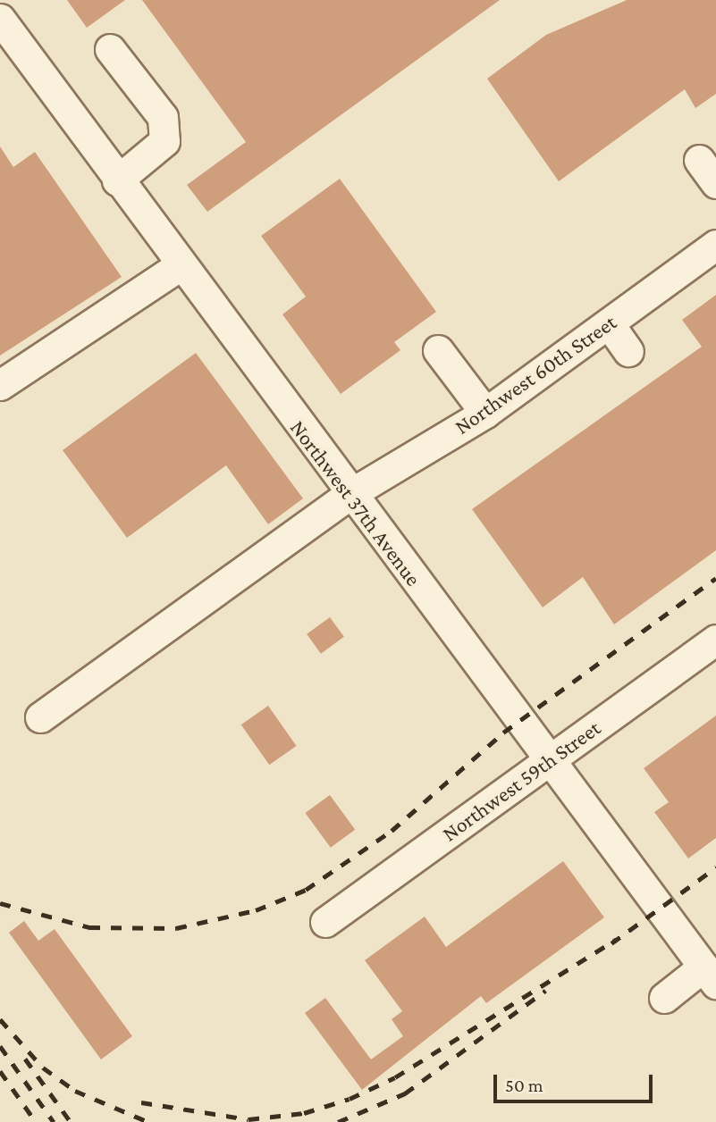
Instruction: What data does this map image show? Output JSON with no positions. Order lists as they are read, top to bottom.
{
  "streets": {
    "street": ["Northwest 60th Street", "Northwest 37th Avenue", "Northwest 59th Street"]
  },
  "crossings": [
    ["Northwest 60th Street", "Northwest 37th Avenue"],
    ["Northwest 37th Avenue", "Northwest 59th Street"]
  ],
  "scale_bar": "50 m"
}
